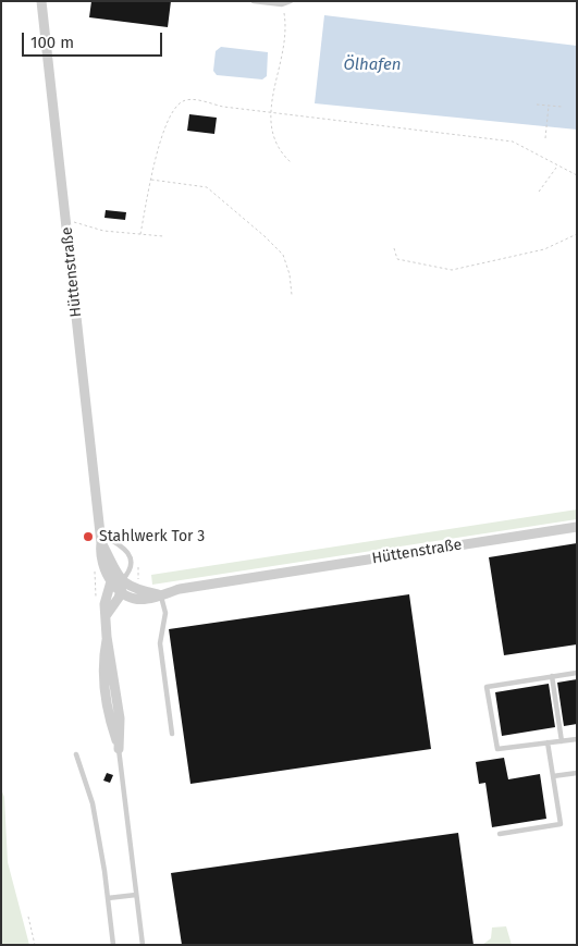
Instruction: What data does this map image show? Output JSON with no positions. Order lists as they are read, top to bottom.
{
  "streets": {
    "street": ["Hüttenstraße"]
  },
  "water": ["Ölhafen"],
  "places": ["Stahlwerk Tor 3"],
  "scale_bar": "100 m"
}
